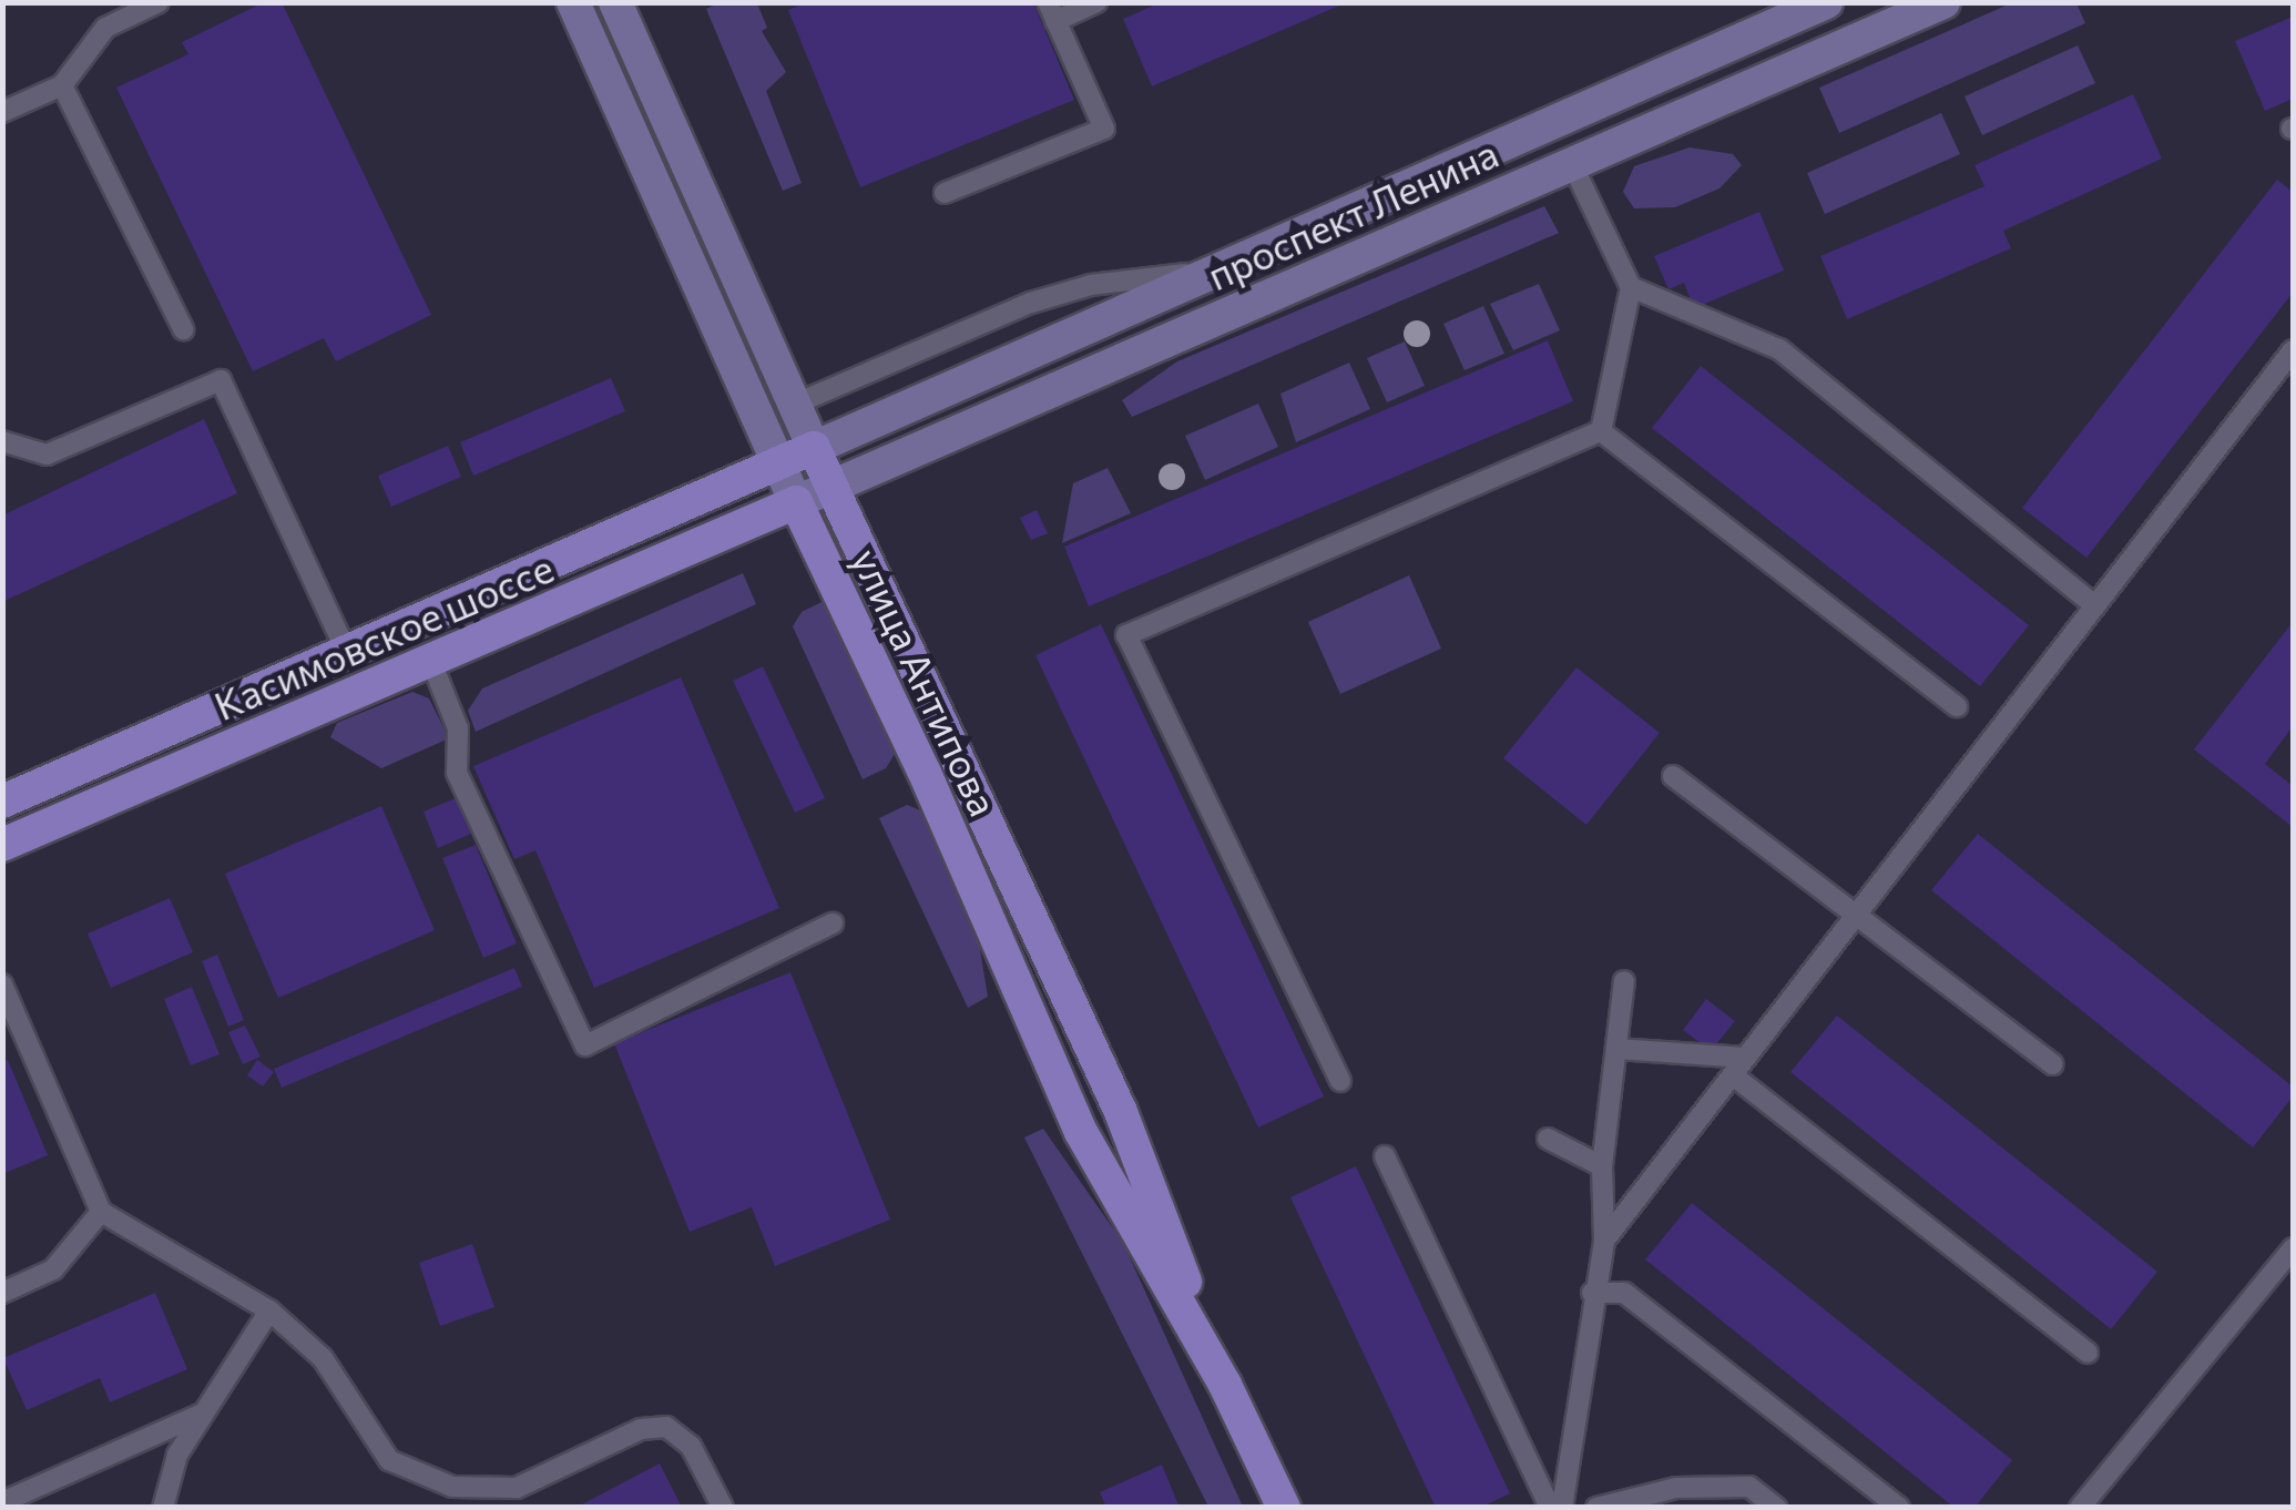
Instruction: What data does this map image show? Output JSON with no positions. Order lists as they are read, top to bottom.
{
  "streets": {
    "main road": ["проспект Ленина", "Касимовское шоссе", "улица Антипова"]
  },
  "crossings": [
    ["проспект Ленина", "Касимовское шоссе"],
    ["проспект Ленина", "улица Антипова"],
    ["Касимовское шоссе", "улица Антипова"]
  ]
}
